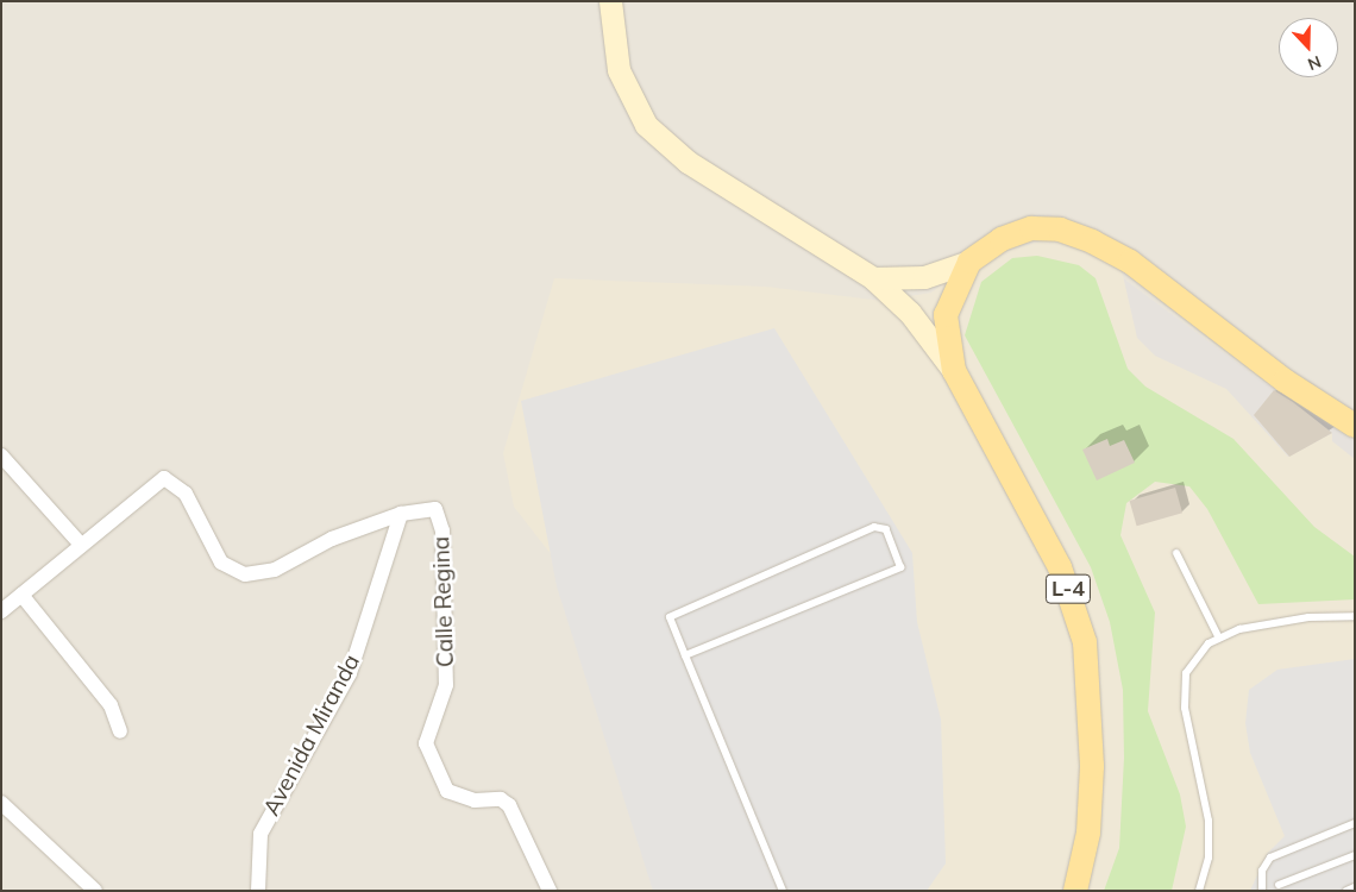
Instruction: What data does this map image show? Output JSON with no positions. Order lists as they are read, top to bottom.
{
  "streets": {
    "main road": ["L-4"],
    "street": ["Calle Regina", "Avenida Miranda"]
  },
  "crossings": [
    ["Calle Regina", "Avenida Miranda"]
  ],
  "north": "bottom"
}
